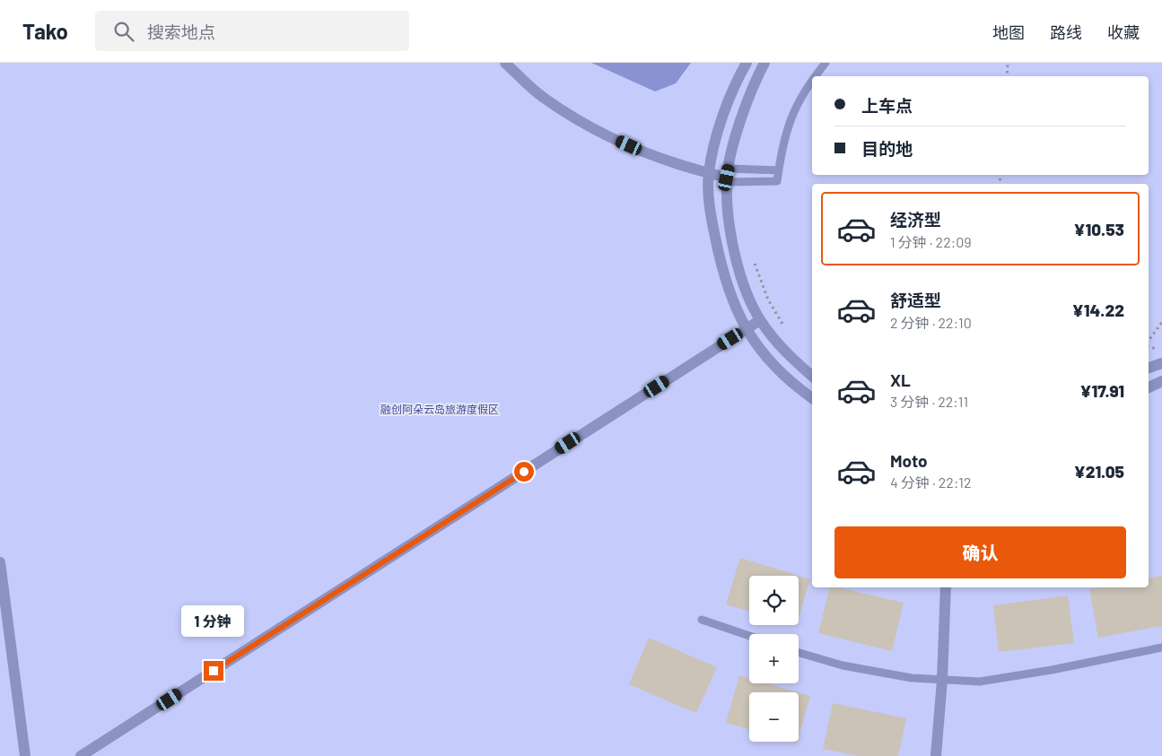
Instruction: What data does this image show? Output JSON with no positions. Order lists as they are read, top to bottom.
{
  "parks": ["融创阿朵云岛旅游度假区"],
  "page": {
    "header": "Tako",
    "search": "搜索地点",
    "nav": ["地图", "路线", "收藏"],
    "banner": ["上车点", "目的地"],
    "list": [
      {
        "name": "经济型",
        "note": "1 分钟 · 22:09",
        "value": "¥10.53"
      },
      {
        "name": "舒适型",
        "note": "2 分钟 · 22:10",
        "value": "¥14.22"
      },
      {
        "name": "XL",
        "note": "3 分钟 · 22:11",
        "value": "¥17.91"
      },
      {
        "name": "Moto",
        "note": "4 分钟 · 22:12",
        "value": "¥21.05"
      }
    ],
    "buttons": "确认",
    "map_buttons": ["+", "−"],
    "bubble": "1 分钟"
  }
}
